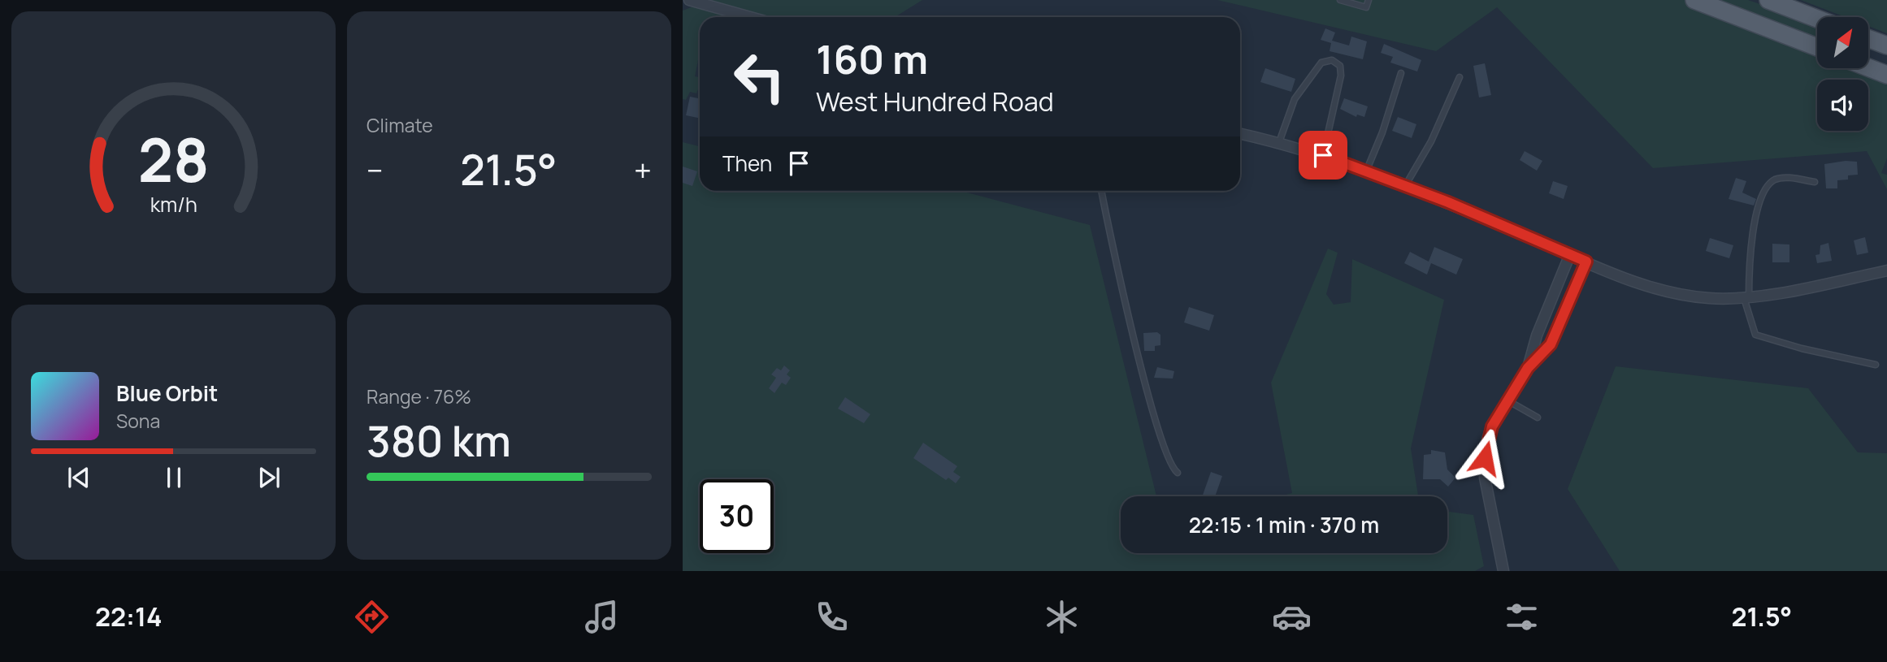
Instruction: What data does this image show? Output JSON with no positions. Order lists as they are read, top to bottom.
{
  "north": "top right",
  "page": {
    "tile": [
      "Climate",
      ["Range · 76%", "380 km"]
    ],
    "turn": ["160 m", "West Hundred Road"],
    "then": "Then",
    "heat": ["−", "21.5°", "+"],
    "song": ["Blue Orbit", "Sona"],
    "limit": "30",
    "trip": "22:15 · 1 min · 370 m",
    "tabs": ["22:14", "21.5°"],
    "gauge": ["28", "km/h"]
  }
}
